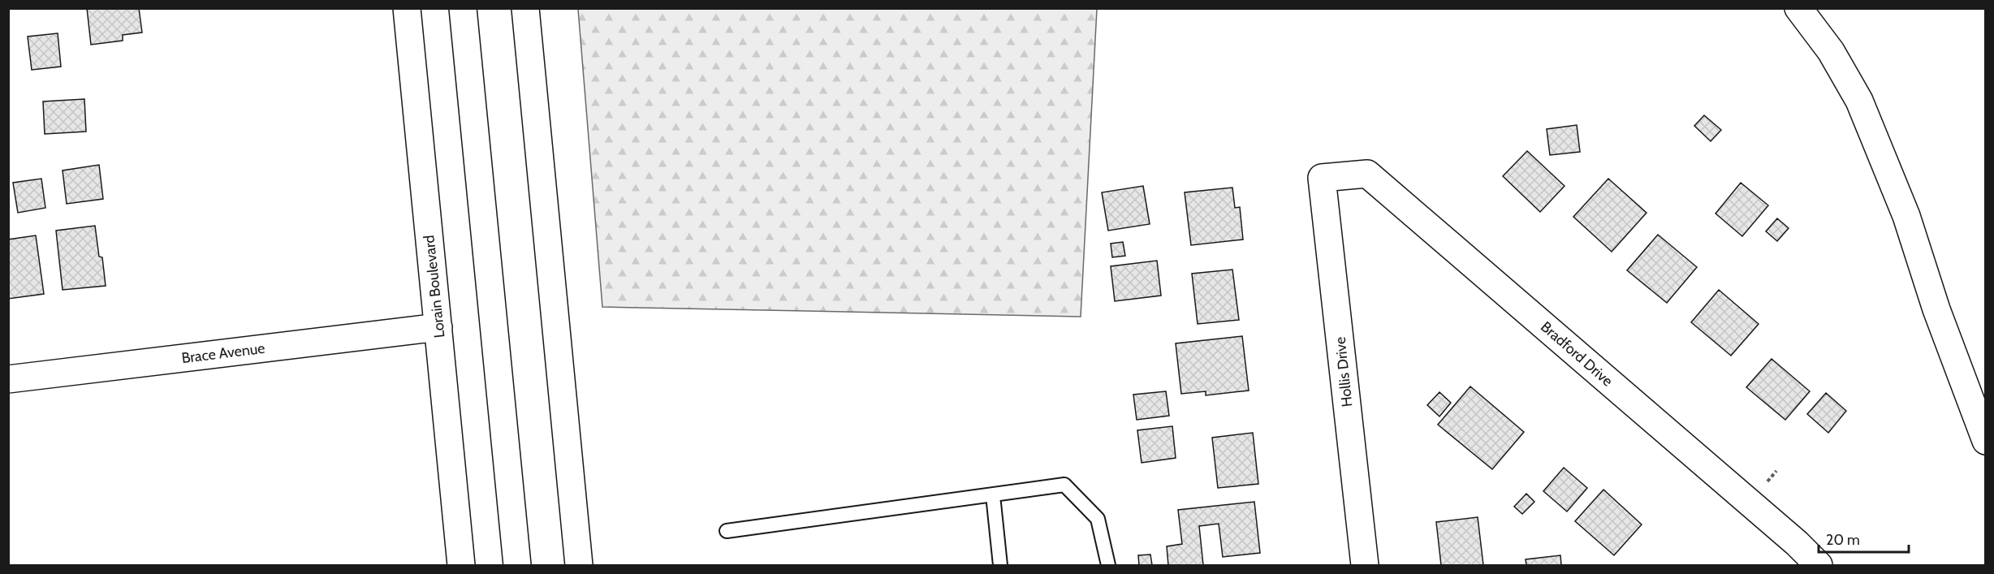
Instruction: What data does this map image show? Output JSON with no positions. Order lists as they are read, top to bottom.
{
  "streets": {
    "main road": [
      "Lorain Boulevard",
      "Brace Avenue",
      "Bradford Drive",
      "Hollis Drive"
    ]
  },
  "crossings": [
    ["Lorain Boulevard", "Brace Avenue"],
    ["Bradford Drive", "Hollis Drive"]
  ],
  "scale_bar": "20 m"
}
